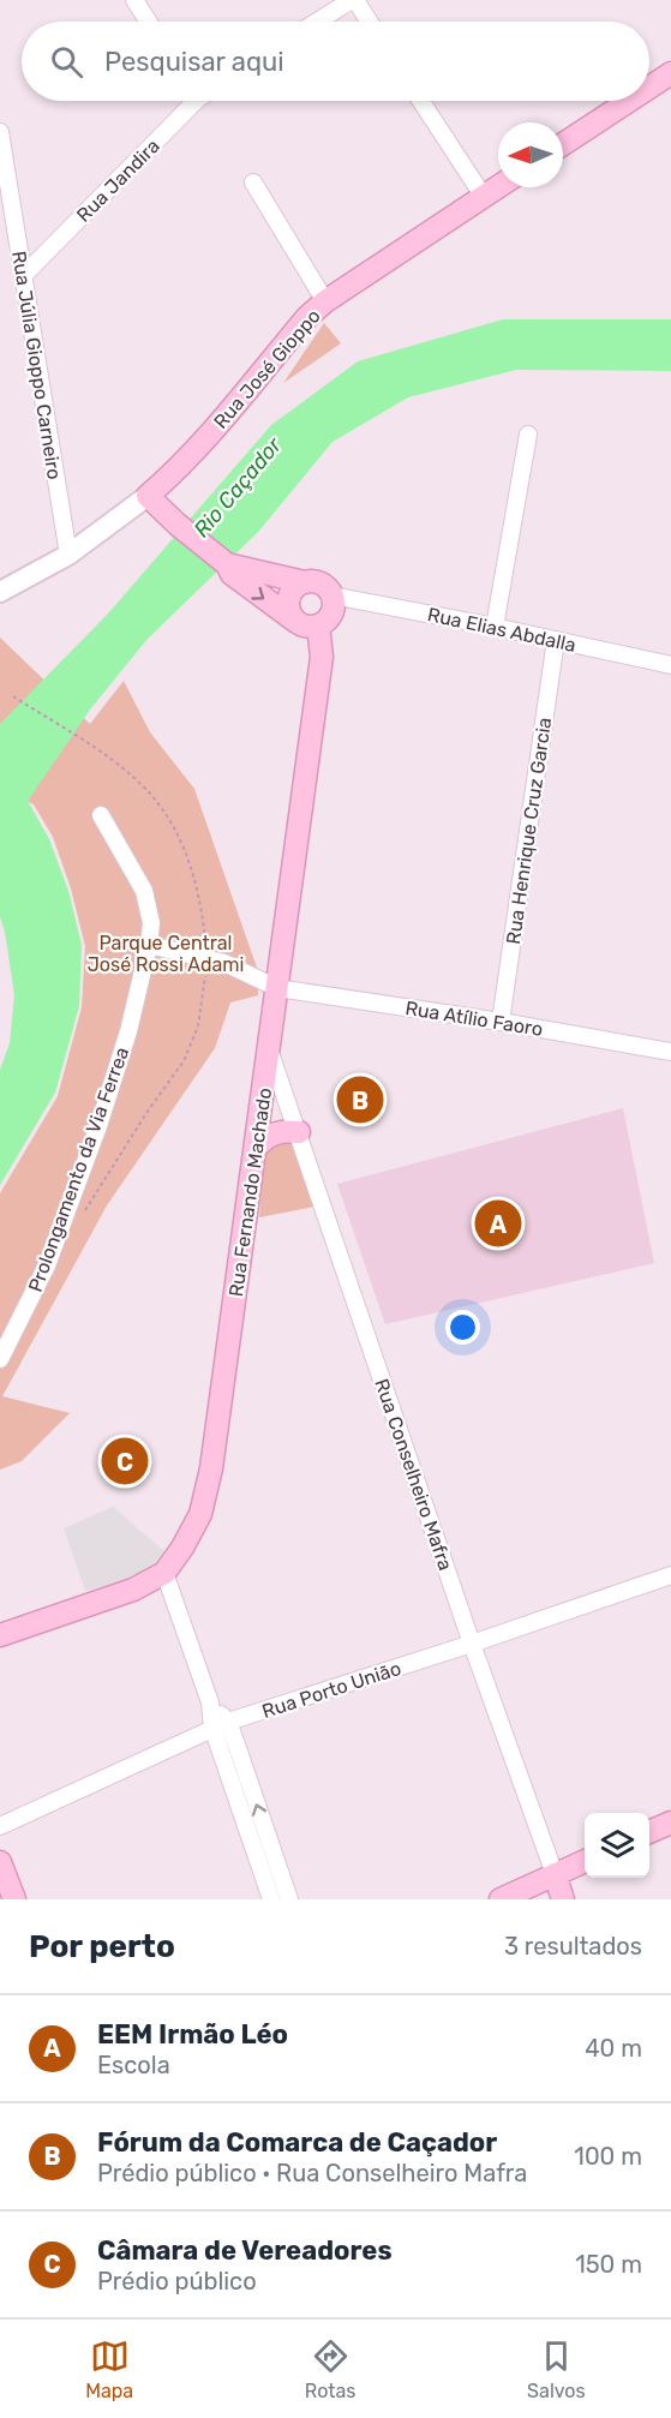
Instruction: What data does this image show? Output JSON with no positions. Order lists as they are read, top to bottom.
{
  "streets": {
    "main road": ["Rua José Gioppo", "Rua Fernando Machado", "Rua Conselheiro Mafra"],
    "street": [
      "Rua Jandira",
      "Rua Júlia Gioppo Carneiro",
      "Rua Elias Abdalla",
      "Rua Henrique Cruz Garcia",
      "Rua Atílio Faoro",
      "Prolongamento da Via Ferrea",
      "Rua Porto União"
    ]
  },
  "crossings": [
    ["Rua Jandira", "Rua Júlia Gioppo Carneiro"],
    ["Rua Júlia Gioppo Carneiro", "Rua José Gioppo"],
    ["Rua Elias Abdalla", "Rua Henrique Cruz Garcia"],
    ["Rua Elias Abdalla", "Rua Fernando Machado"],
    ["Rua Henrique Cruz Garcia", "Rua Atílio Faoro"],
    ["Rua Atílio Faoro", "Prolongamento da Via Ferrea"],
    ["Rua Atílio Faoro", "Rua Fernando Machado"],
    ["Rua Fernando Machado", "Rua Conselheiro Mafra"],
    ["Rua Conselheiro Mafra", "Rua Porto União"]
  ],
  "water": ["Rio Caçador"],
  "parks": ["Parque Central José Rossi Adami"],
  "north": "left",
  "page": {
    "search": "Pesquisar aqui",
    "pins": ["B", "A", "C"],
    "heading": ["Por perto", "3 resultados"],
    "list": [
      {
        "mark": "A",
        "name": "EEM Irmão Léo",
        "note": "Escola",
        "value": "40 m"
      },
      {
        "mark": "B",
        "name": "Fórum da Comarca de Caçador",
        "note": "Prédio público · Rua Conselheiro Mafra",
        "value": "100 m"
      },
      {
        "mark": "C",
        "name": "Câmara de Vereadores",
        "note": "Prédio público",
        "value": "150 m"
      }
    ],
    "nav": ["Mapa", "Rotas", "Salvos"]
  }
}
